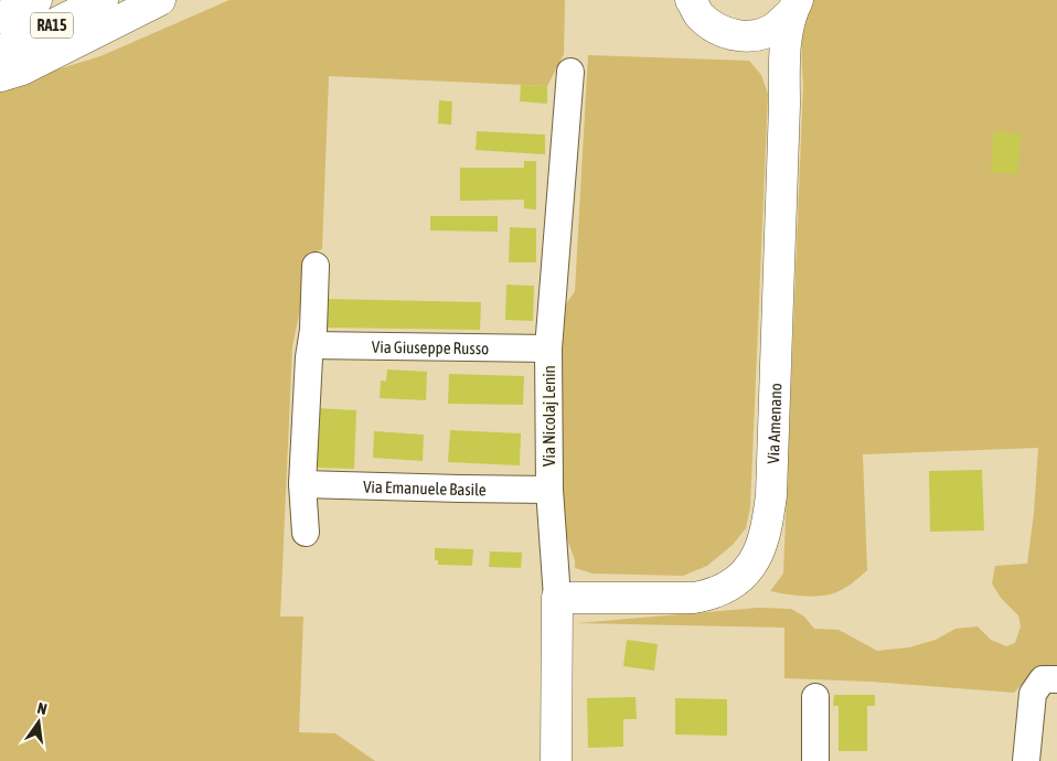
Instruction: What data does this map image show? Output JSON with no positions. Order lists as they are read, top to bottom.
{
  "streets": {
    "main road": ["RA15", "Via Nicolaj Lenin", "Via Amenano"],
    "street": ["Via Giuseppe Russo", "Via Emanuele Basile"]
  },
  "crossings": [
    ["Via Giuseppe Russo", "Via Nicolaj Lenin"],
    ["Via Nicolaj Lenin", "Via Amenano"],
    ["Via Nicolaj Lenin", "Via Emanuele Basile"]
  ],
  "north": "top"
}
